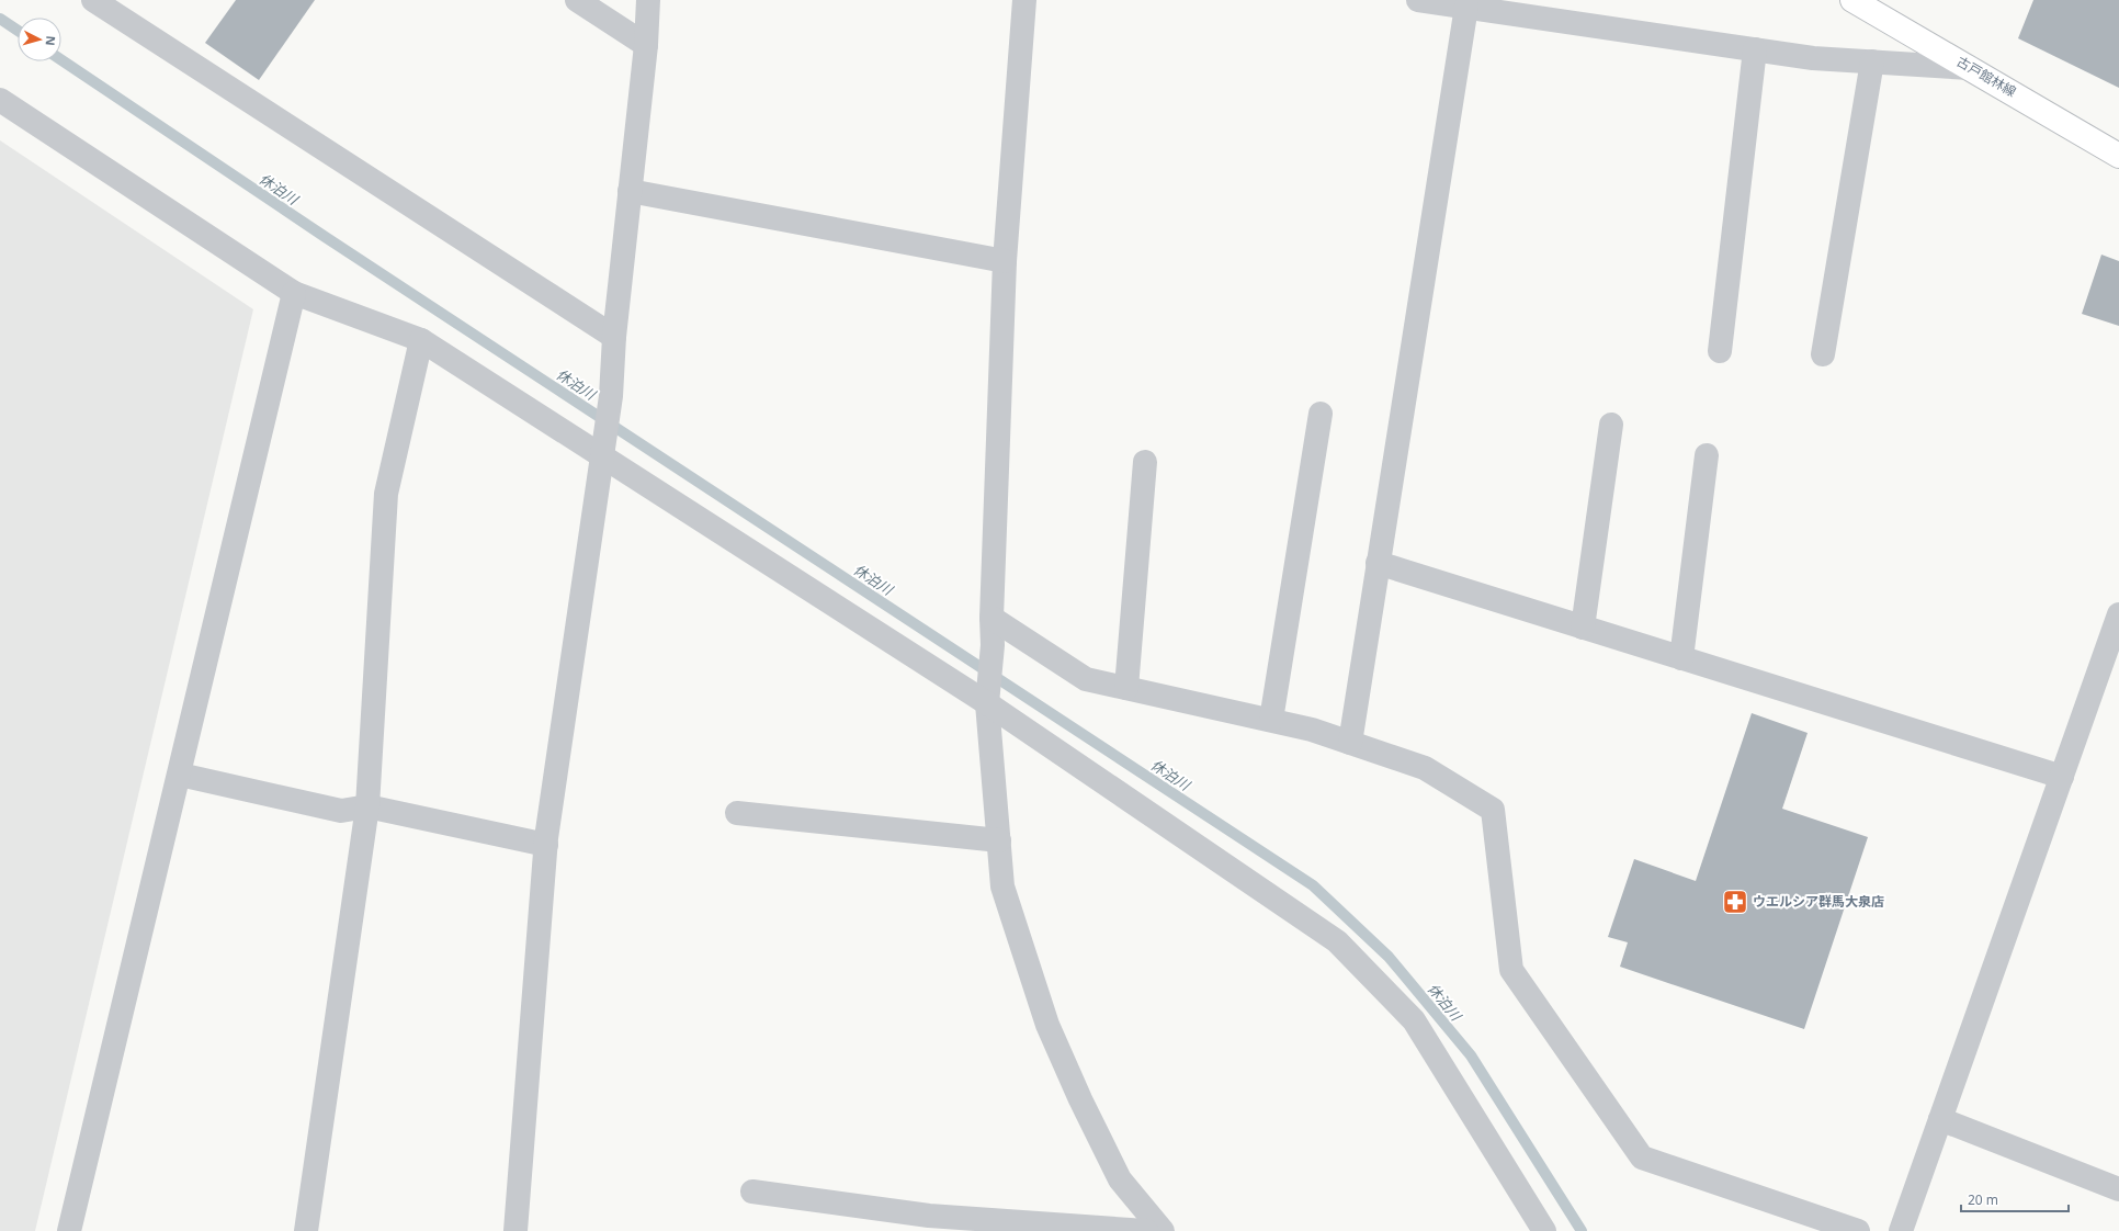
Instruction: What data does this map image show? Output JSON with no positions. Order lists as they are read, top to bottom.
{
  "streets": {
    "main road": ["古戸館林線"]
  },
  "water": ["休泊川"],
  "places": {
    "pharmacy": ["ウエルシア群馬大泉店"]
  },
  "scale_bar": "20 m",
  "north": "right"
}
